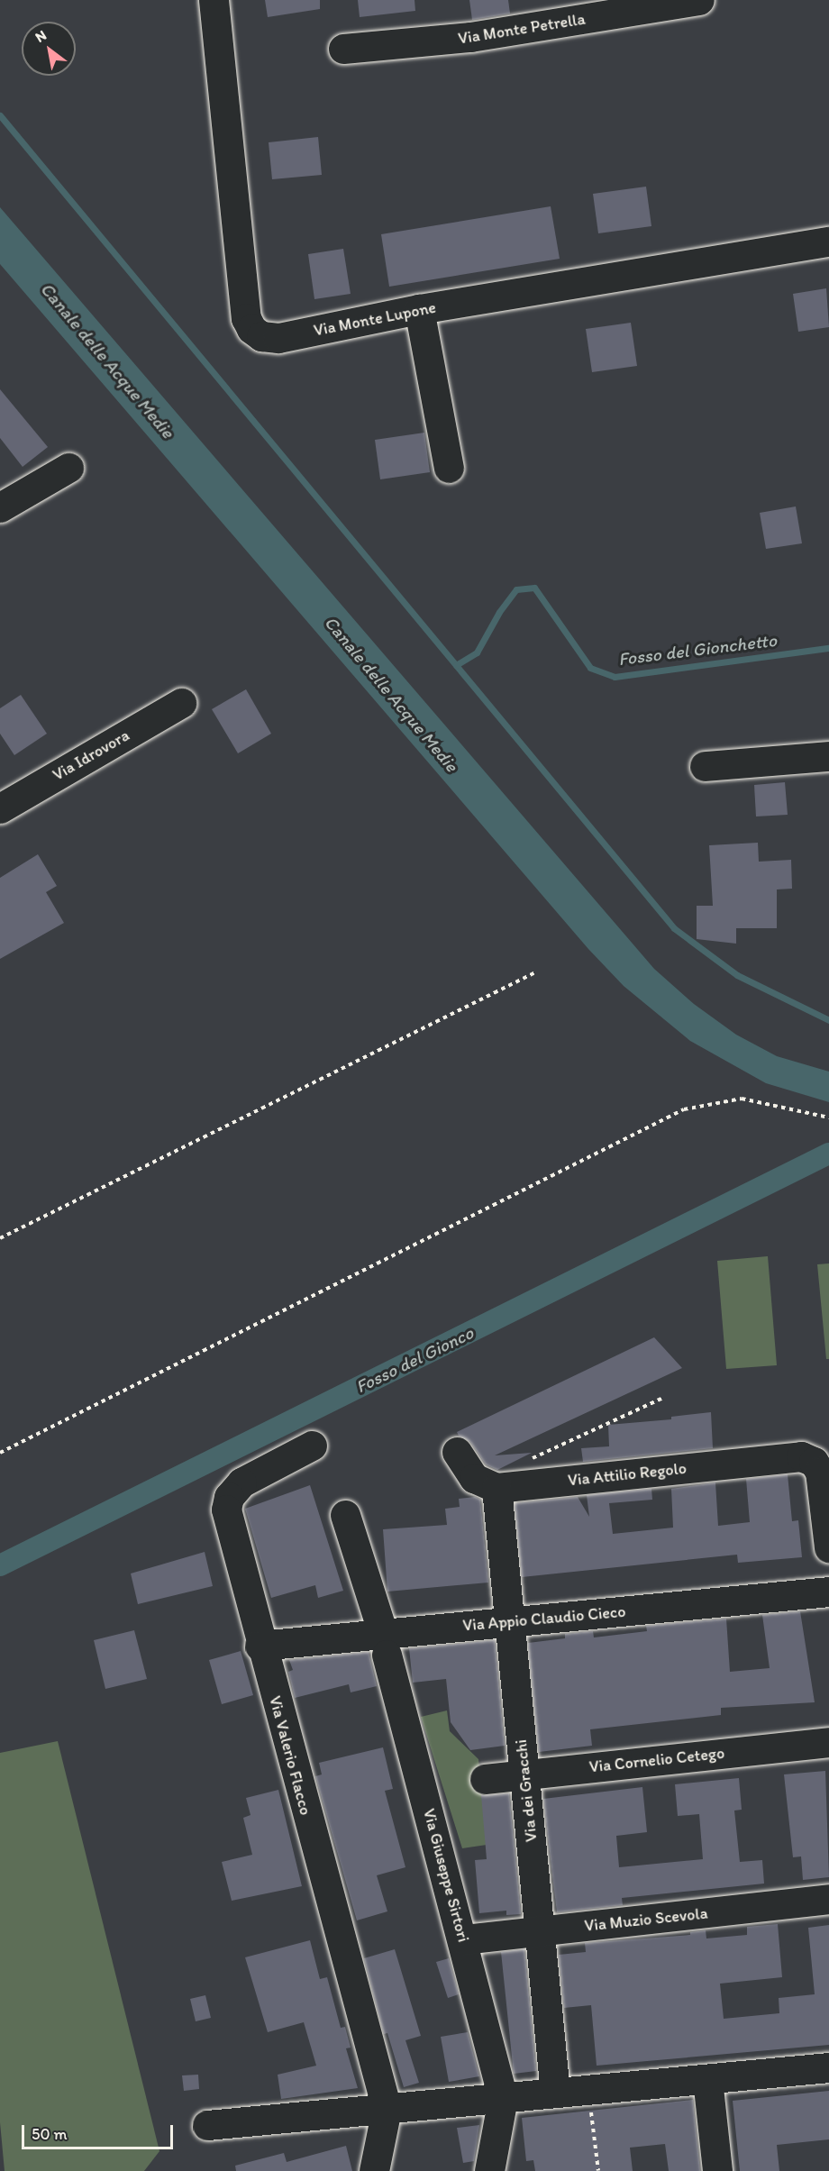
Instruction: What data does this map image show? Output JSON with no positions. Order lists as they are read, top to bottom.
{
  "streets": {
    "street": [
      "Via Monte Petrella",
      "Via Monte Lupone",
      "Via Idrovora",
      "Via Attilio Regolo",
      "Via Appio Claudio Cieco",
      "Via Valerio Flacco",
      "Via Cornelio Cetego",
      "Via dei Gracchi",
      "Via Giuseppe Sirtori",
      "Via Muzio Scevola"
    ]
  },
  "crossings": [
    ["Via Attilio Regolo", "Via dei Gracchi"],
    ["Via Appio Claudio Cieco", "Via Valerio Flacco"],
    ["Via Appio Claudio Cieco", "Via dei Gracchi"],
    ["Via Appio Claudio Cieco", "Via Giuseppe Sirtori"],
    ["Via Cornelio Cetego", "Via dei Gracchi"],
    ["Via dei Gracchi", "Via Muzio Scevola"],
    ["Via Giuseppe Sirtori", "Via Muzio Scevola"]
  ],
  "water": ["Canale delle Acque Medie", "Fosso del Gionchetto", "Fosso del Gionco"],
  "scale_bar": "50 m",
  "north": "top left"
}
